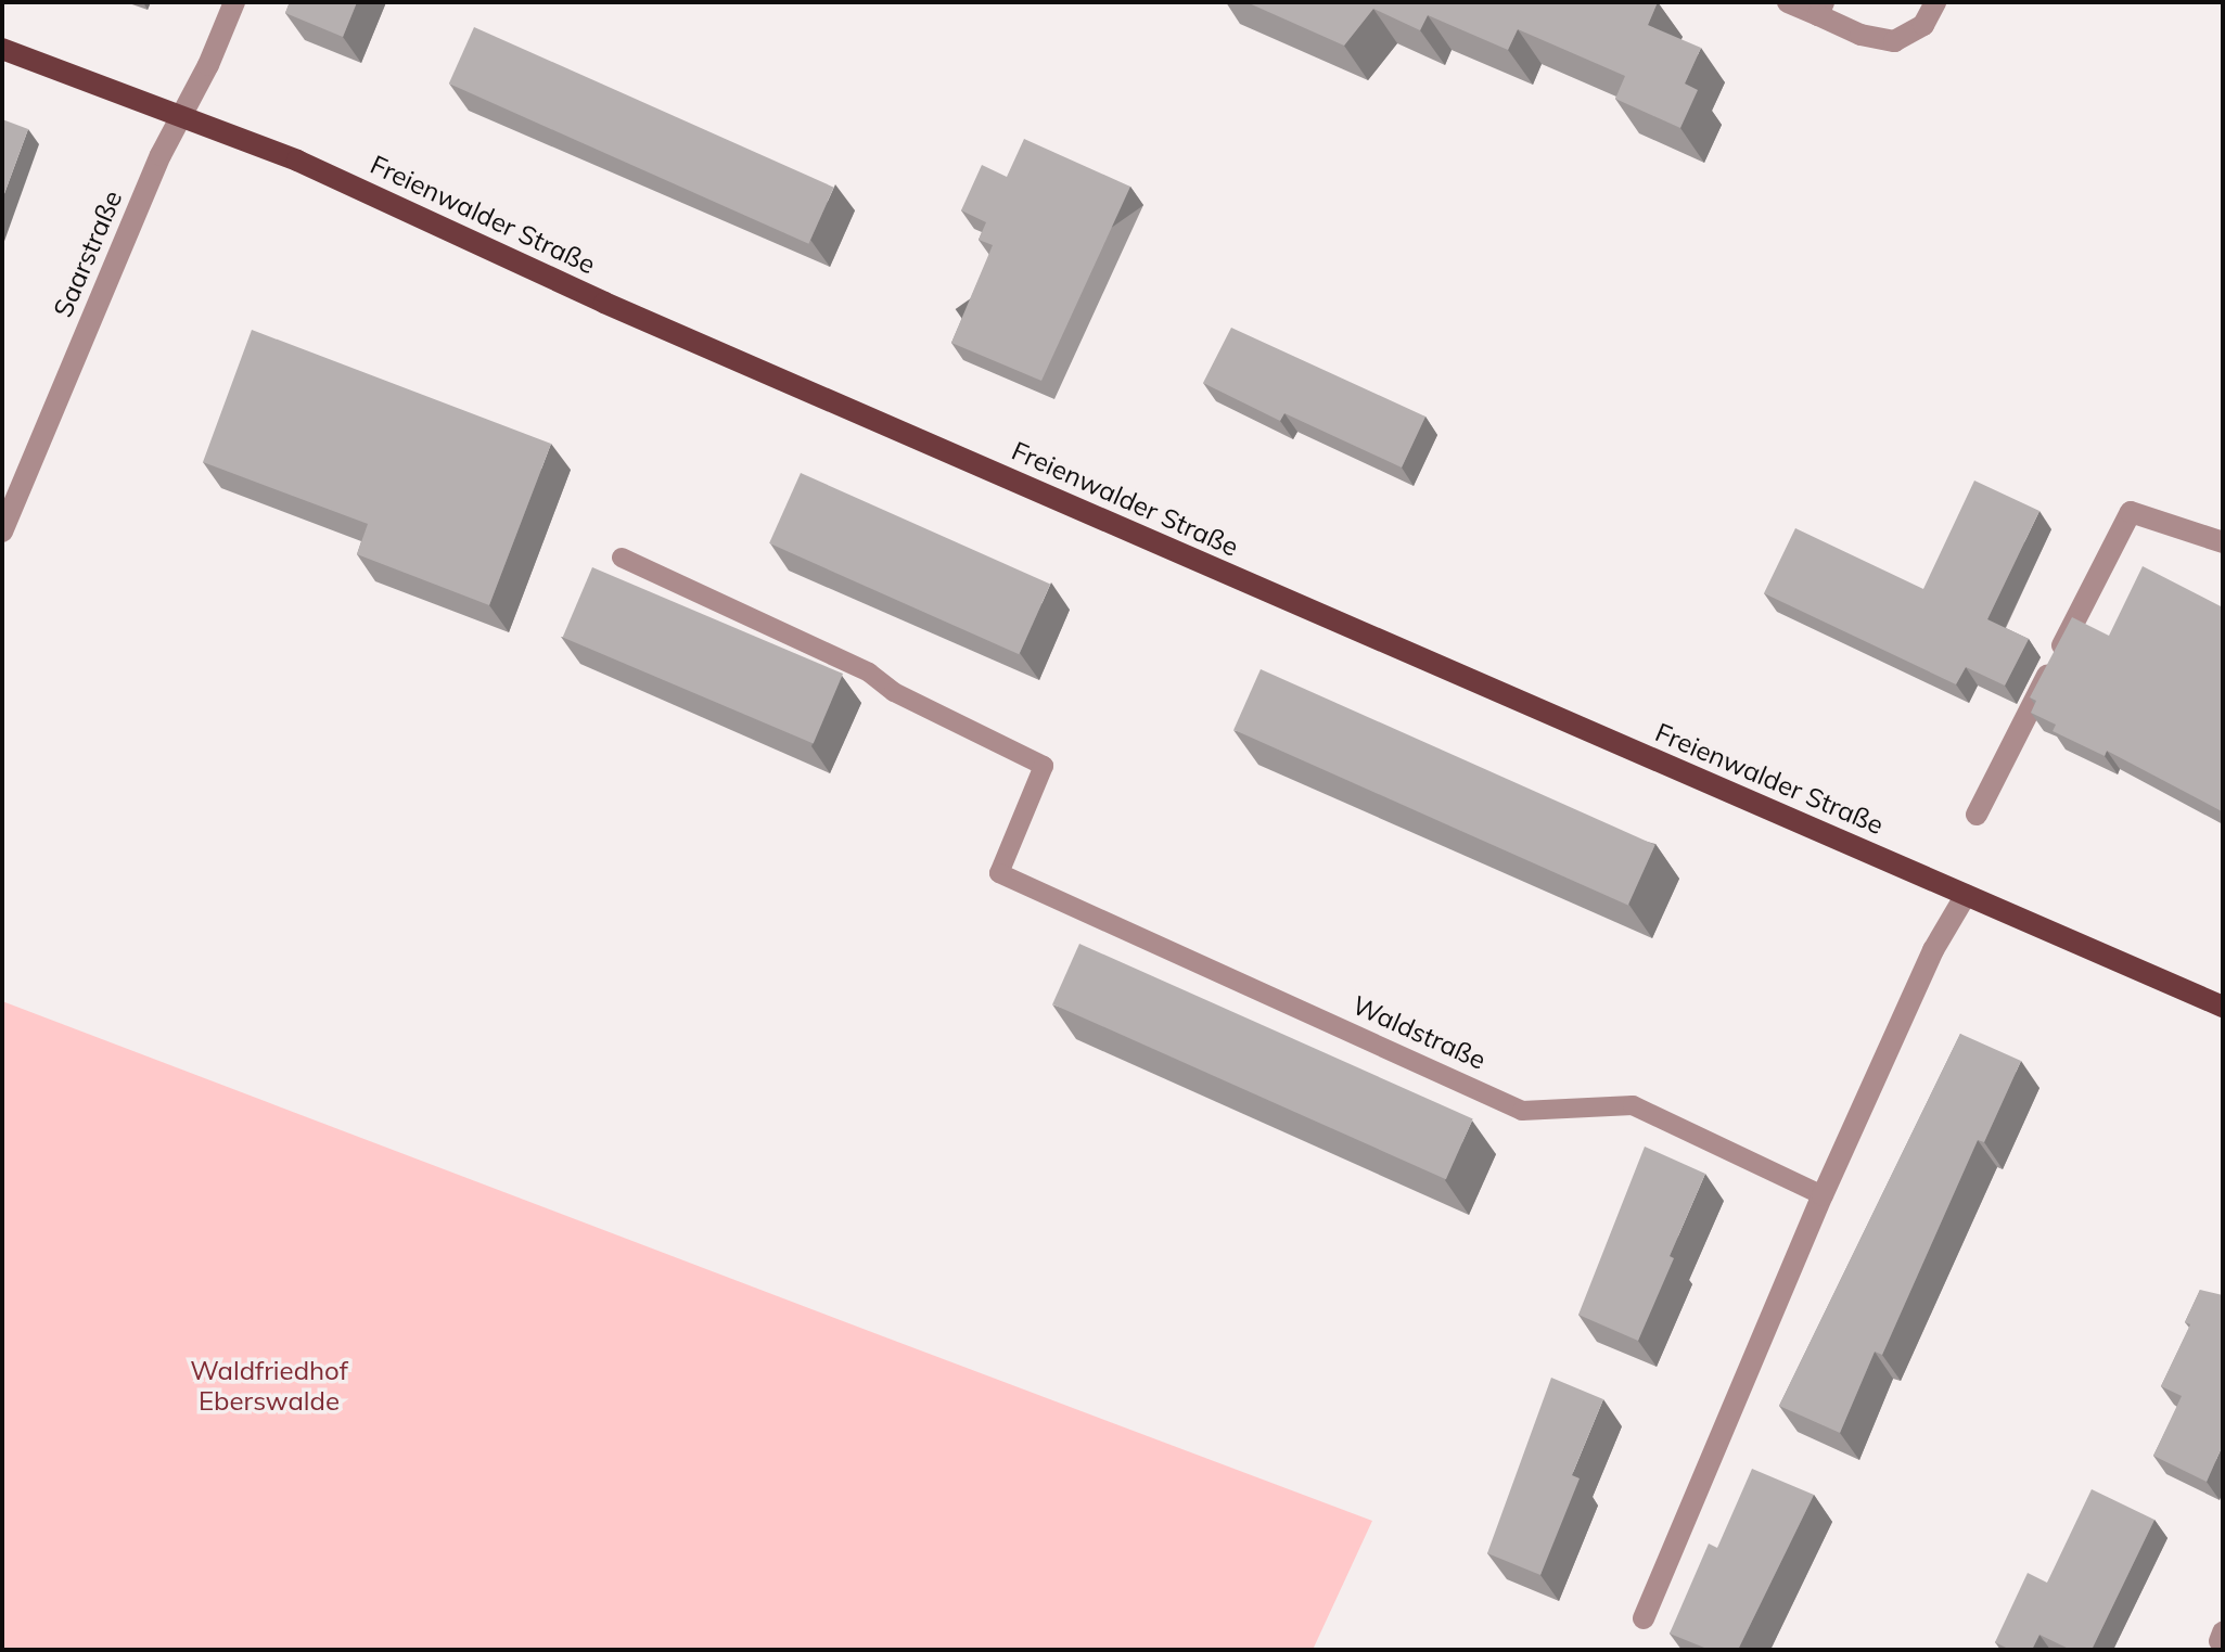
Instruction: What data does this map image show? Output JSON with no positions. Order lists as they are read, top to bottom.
{
  "streets": {
    "main road": ["Freienwalder Straße"],
    "street": ["Saarstraße"],
    "lane": ["Waldstraße"]
  },
  "crossings": [
    ["Freienwalder Straße", "Saarstraße"]
  ],
  "parks": ["Waldfriedhof Eberswalde"]
}
